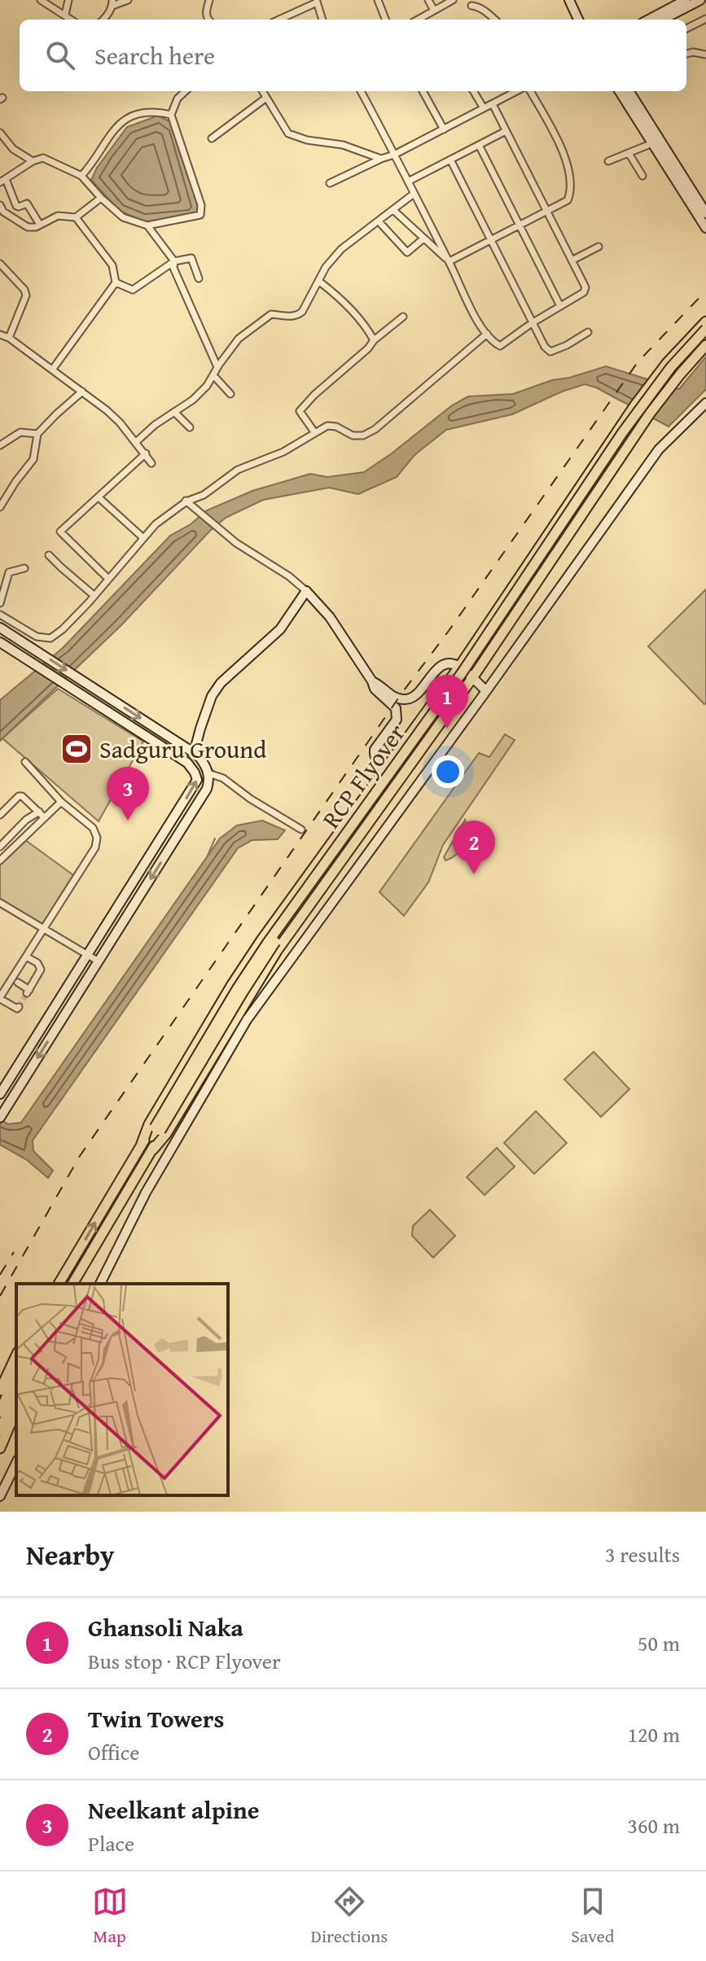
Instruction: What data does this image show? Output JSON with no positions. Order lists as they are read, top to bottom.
{
  "streets": {
    "main road": ["RCP Flyover"]
  },
  "places": {
    "sports": ["Sadguru Ground"]
  },
  "page": {
    "search": "Search here",
    "pins": ["1", "3", "2"],
    "heading": ["Nearby", "3 results"],
    "list": [
      {
        "mark": "1",
        "name": "Ghansoli Naka",
        "note": "Bus stop · RCP Flyover",
        "value": "50 m"
      },
      {
        "mark": "2",
        "name": "Twin Towers",
        "note": "Office",
        "value": "120 m"
      },
      {
        "mark": "3",
        "name": "Neelkant alpine",
        "note": "Place",
        "value": "360 m"
      }
    ],
    "nav": ["Map", "Directions", "Saved"]
  }
}
